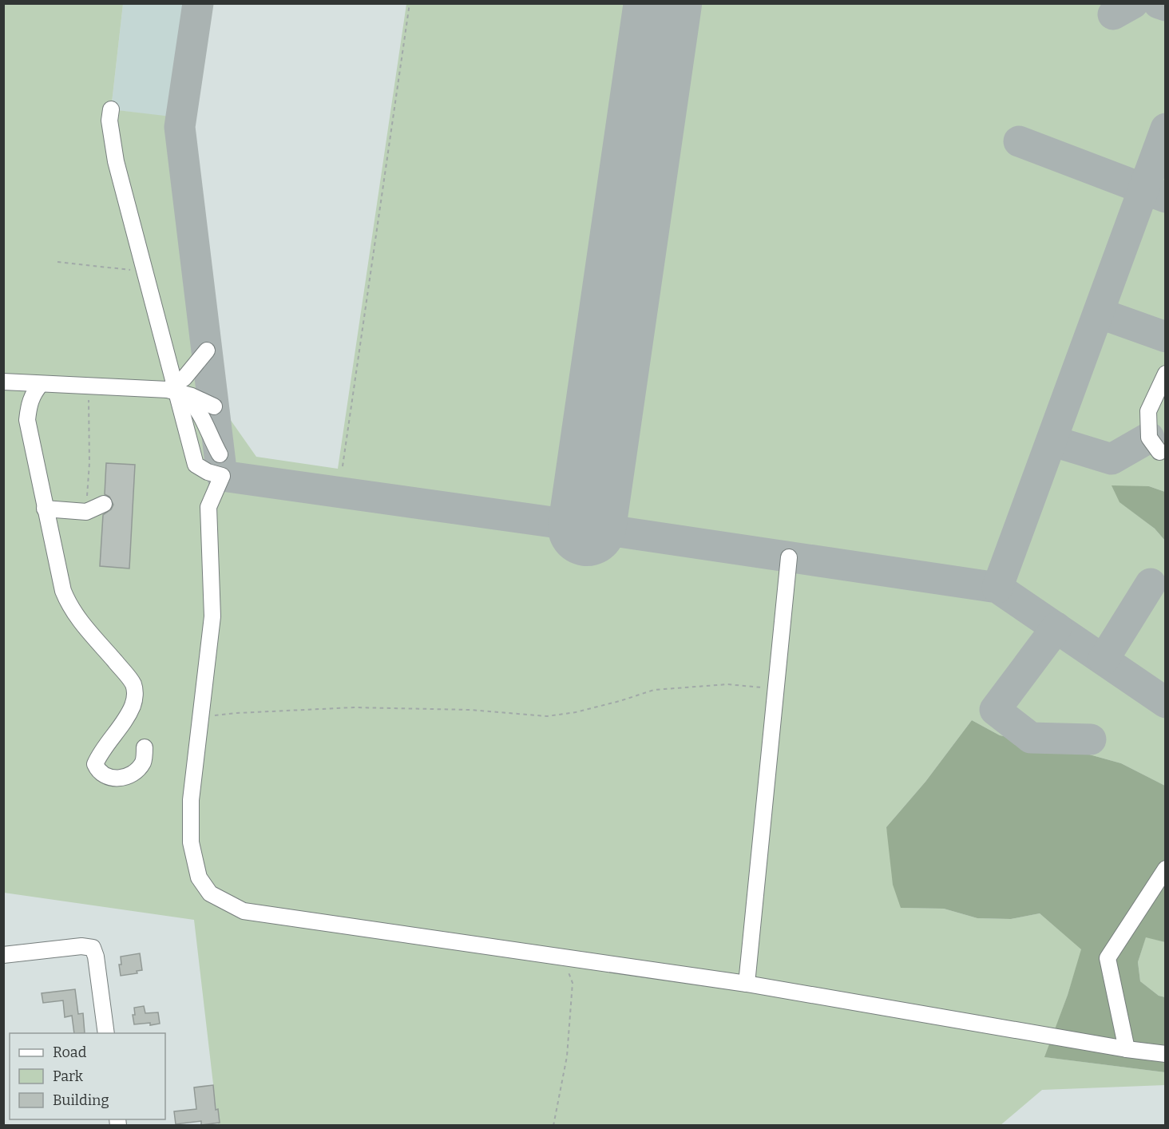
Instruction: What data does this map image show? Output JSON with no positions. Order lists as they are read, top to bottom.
{
  "legend": ["Road", "Park", "Building"]
}
